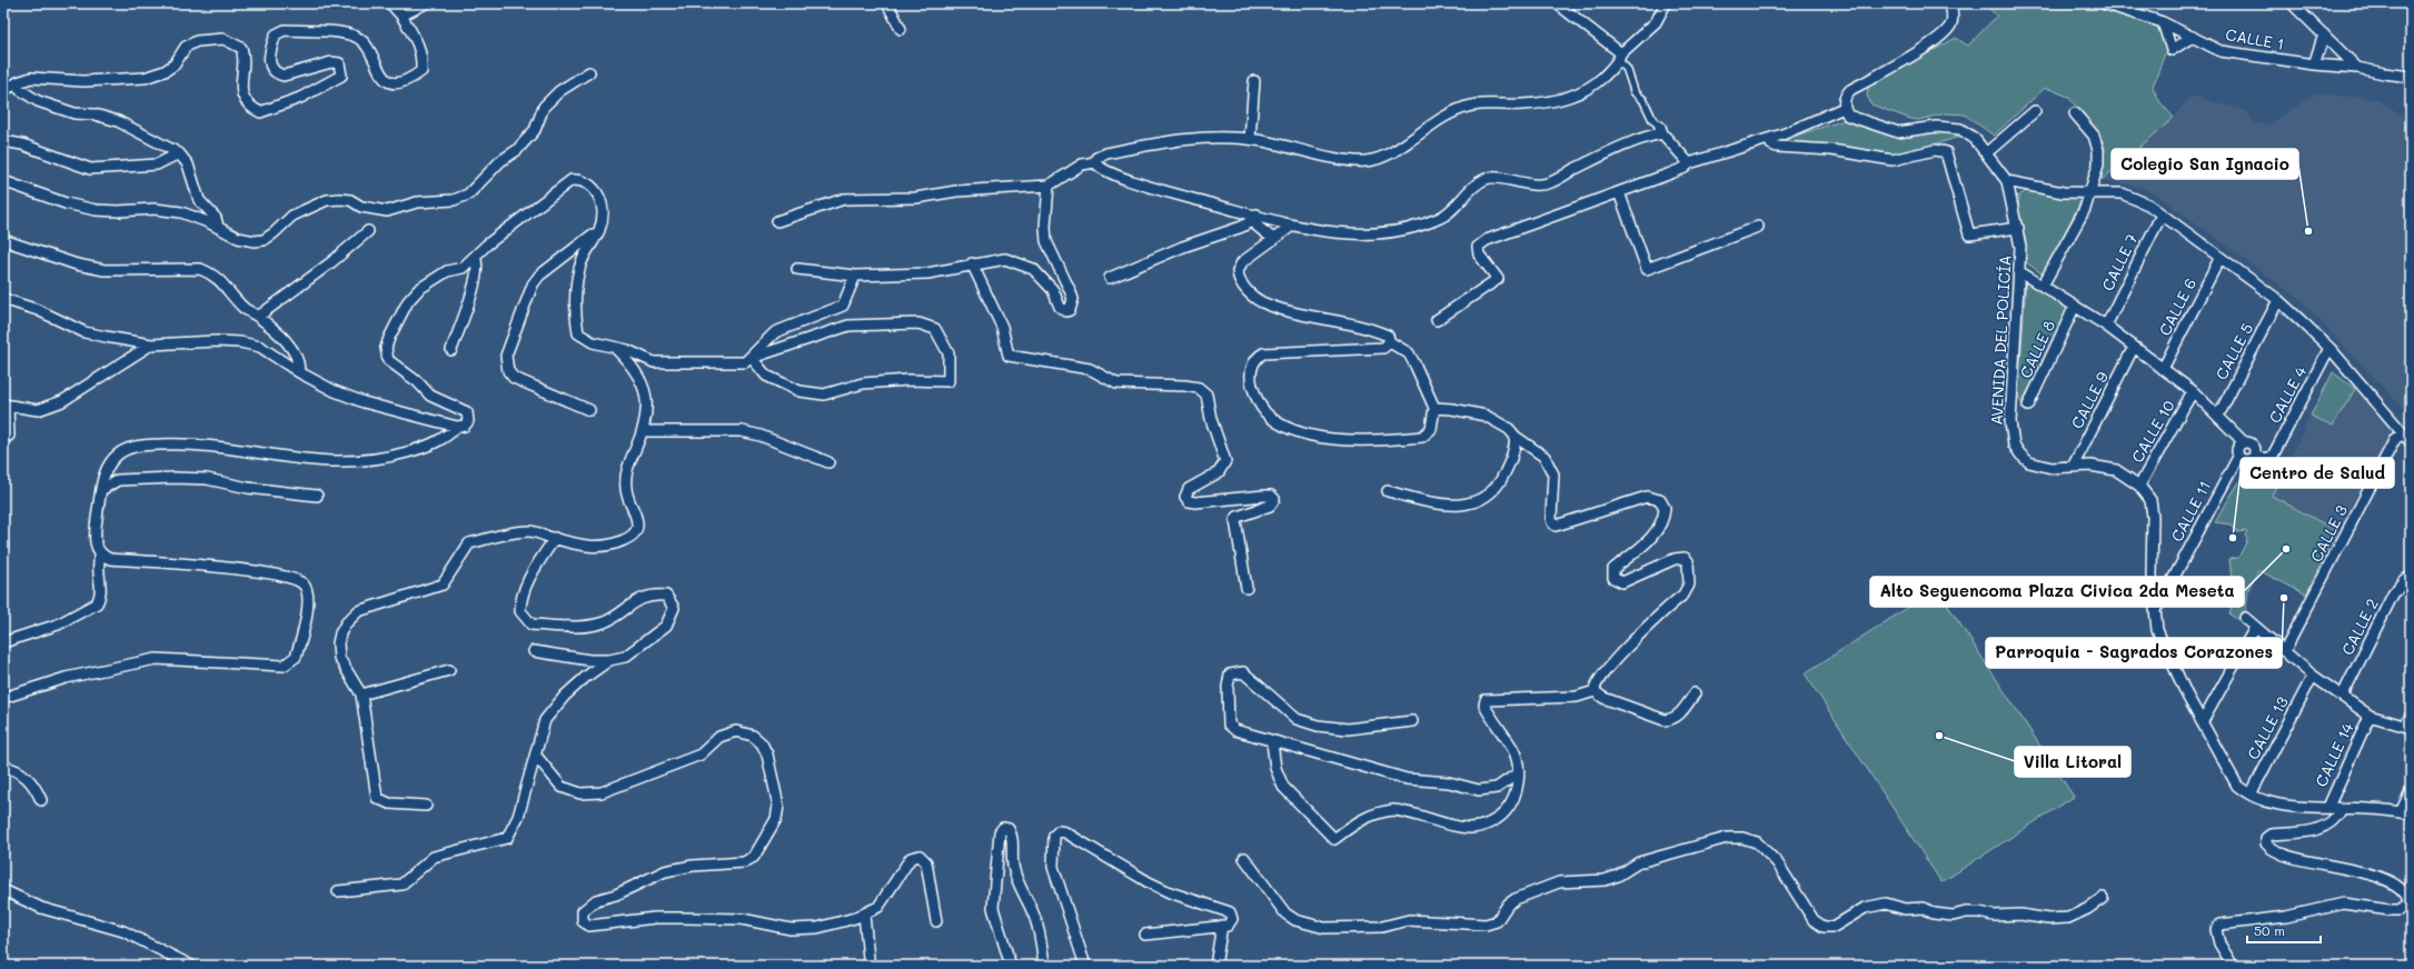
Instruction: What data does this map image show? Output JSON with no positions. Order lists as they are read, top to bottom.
{
  "streets": {
    "street": [
      "CALLE 1",
      "CALLE 7",
      "CALLE 6",
      "AVENIDA DEL POLICÍA",
      "CALLE 8",
      "CALLE 5",
      "CALLE 4",
      "CALLE 9",
      "CALLE 10",
      "CALLE 11",
      "CALLE 3",
      "CALLE 2",
      "CALLE 13",
      "CALLE 14"
    ]
  },
  "crossings": [
    ["AVENIDA DEL POLICÍA", "CALLE 9"],
    ["AVENIDA DEL POLICÍA", "CALLE 10"],
    ["AVENIDA DEL POLICÍA", "CALLE 11"],
    ["AVENIDA DEL POLICÍA", "CALLE 13"],
    ["AVENIDA DEL POLICÍA", "CALLE 14"],
    ["CALLE 4", "CALLE 11"]
  ],
  "places": [
    "Colegio San Ignacio",
    "Centro de Salud",
    "Alto Seguencoma Plaza Civica 2da Meseta",
    "Parroquia - Sagrados Corazones",
    "Villa Litoral"
  ],
  "scale_bar": "50 m"
}
